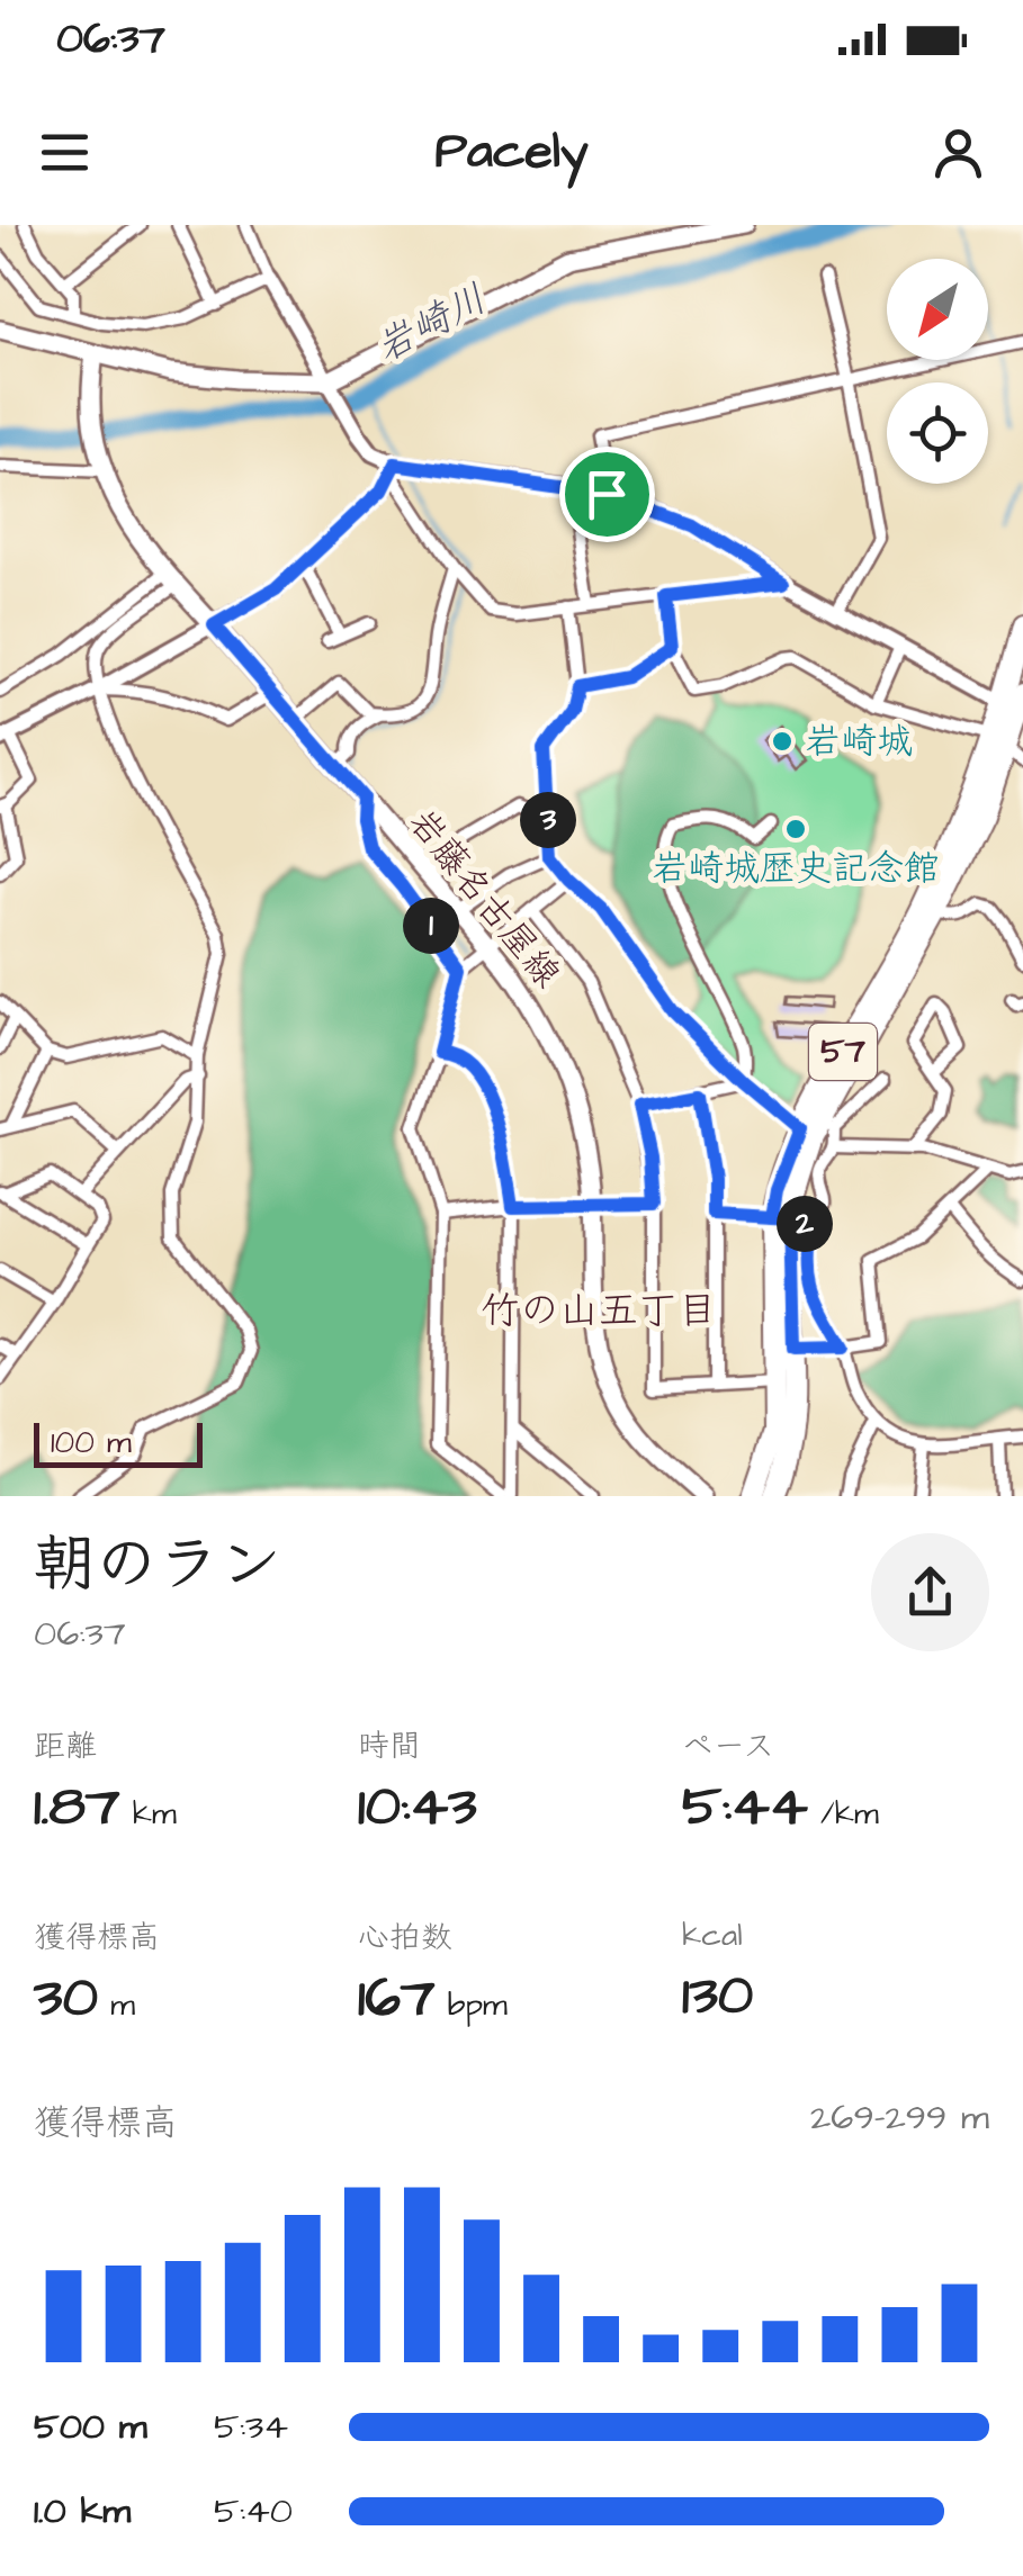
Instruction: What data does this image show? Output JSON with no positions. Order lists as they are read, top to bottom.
{
  "streets": {
    "main road": ["岩藤名古屋線", "57"]
  },
  "districts": ["竹の山五丁目"],
  "water": ["岩崎川"],
  "places": ["岩崎城", "岩崎城歴史記念館"],
  "scale_bar": "100 m",
  "north": "bottom left",
  "page": {
    "status": "06:37",
    "header": "Pacely",
    "pins": ["3", "1", "2"],
    "scale": "100 m",
    "heading": ["朝のラン", "06:37"],
    "stats": [
      ["距離", "1.87 km"],
      ["時間", "10:43"],
      ["ペース", "5:44 /km"],
      ["獲得標高", "30 m"],
      ["心拍数", "167 bpm"],
      ["kcal", "130"]
    ],
    "chart": ["獲得標高", "269–299 m"],
    "list": [
      {
        "name": "500 m",
        "note": "5:34"
      },
      {
        "name": "1.0 km",
        "note": "5:40"
      }
    ]
  }
}
